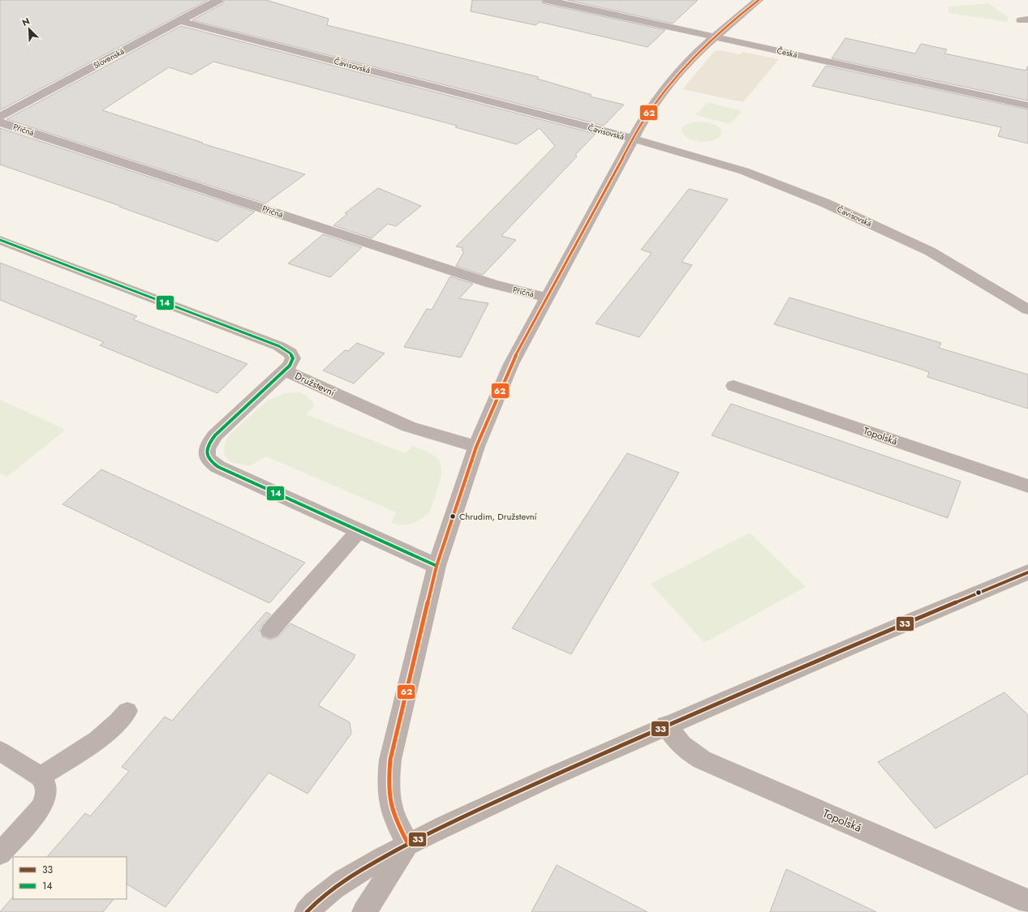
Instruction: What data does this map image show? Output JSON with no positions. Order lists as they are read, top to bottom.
{
  "streets": {
    "street": [
      "Česká",
      "Slovenská",
      "Čavisovská",
      "Příčná",
      "Družstevní",
      "Topolská"
    ]
  },
  "crossings": [
    ["Slovenská", "Čavisovská"]
  ],
  "places": ["Chrudim, Družstevní"],
  "lines": ["transit line 62", "transit line 14", "transit line 33"],
  "legend": ["33", "14"],
  "north": "top left"
}
